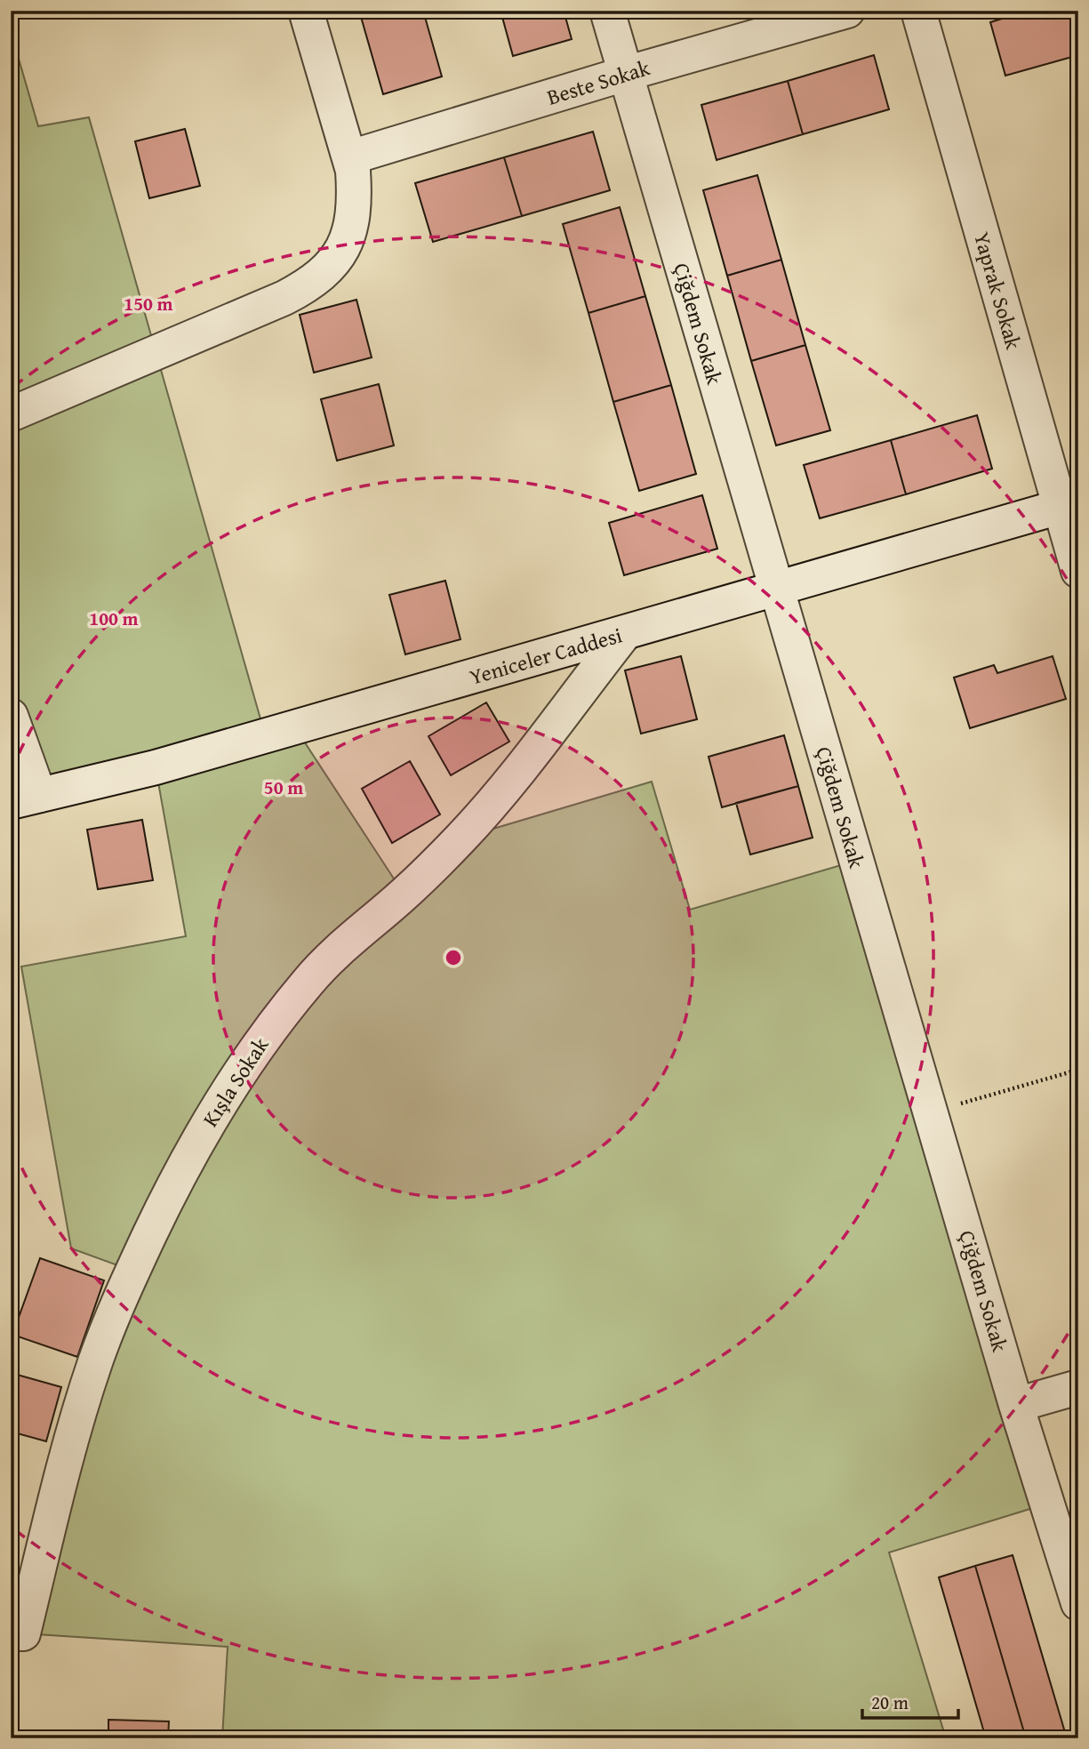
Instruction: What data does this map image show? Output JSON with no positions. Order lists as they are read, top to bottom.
{
  "streets": {
    "street": [
      "Beste Sokak",
      "Yaprak Sokak",
      "Çiğdem Sokak",
      "Yeniceler Caddesi",
      "Kışla Sokak"
    ]
  },
  "crossings": [
    ["Beste Sokak", "Çiğdem Sokak"],
    ["Yaprak Sokak", "Yeniceler Caddesi"],
    ["Çiğdem Sokak", "Yeniceler Caddesi"],
    ["Yeniceler Caddesi", "Kışla Sokak"]
  ],
  "scale_bar": "20 m",
  "rings": ["150 m", "100 m", "50 m"]
}
